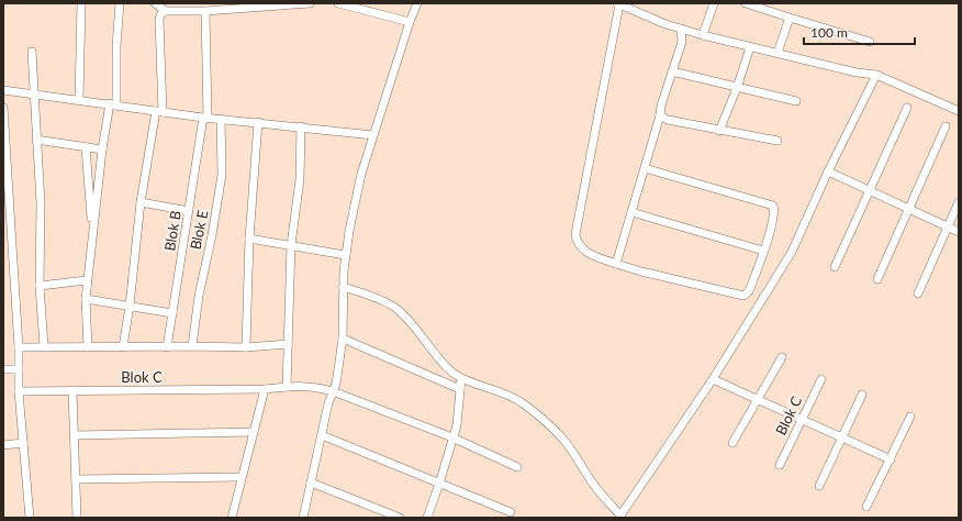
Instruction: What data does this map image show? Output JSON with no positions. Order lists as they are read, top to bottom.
{
  "streets": {
    "street": ["Blok E", "Blok B", "Blok C"]
  },
  "scale_bar": "100 m"
}
